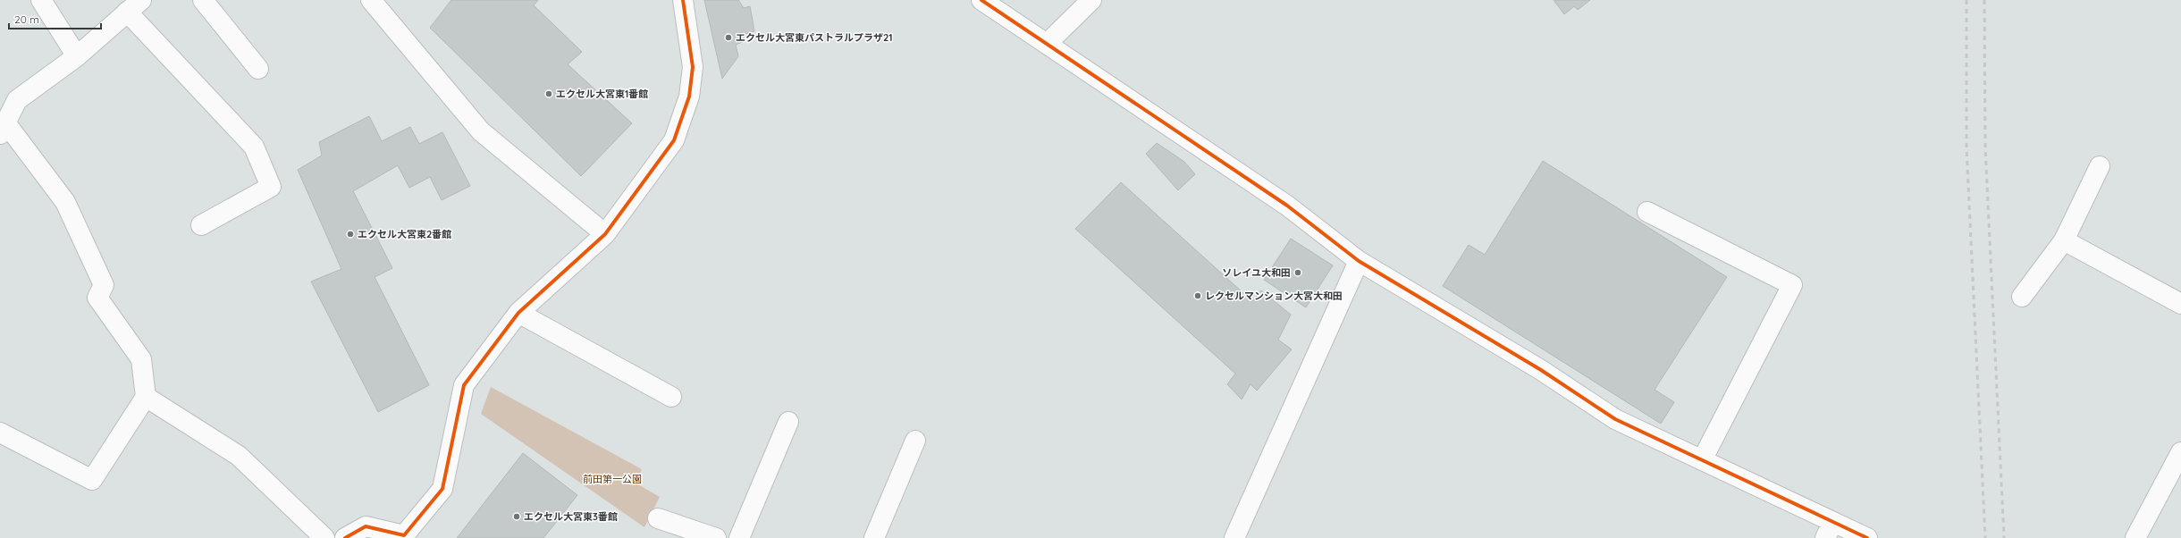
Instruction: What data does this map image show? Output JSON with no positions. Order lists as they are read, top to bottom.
{
  "parks": ["前田第一公園"],
  "places": [
    "エクセル大宮東パストラルプラザ21",
    "エクセル大宮東1番館",
    "エクセル大宮東2番館",
    "ソレイユ大和田",
    "レクセルマンション大宮大和田",
    "エクセル大宮東3番館"
  ],
  "scale_bar": "20 m"
}
